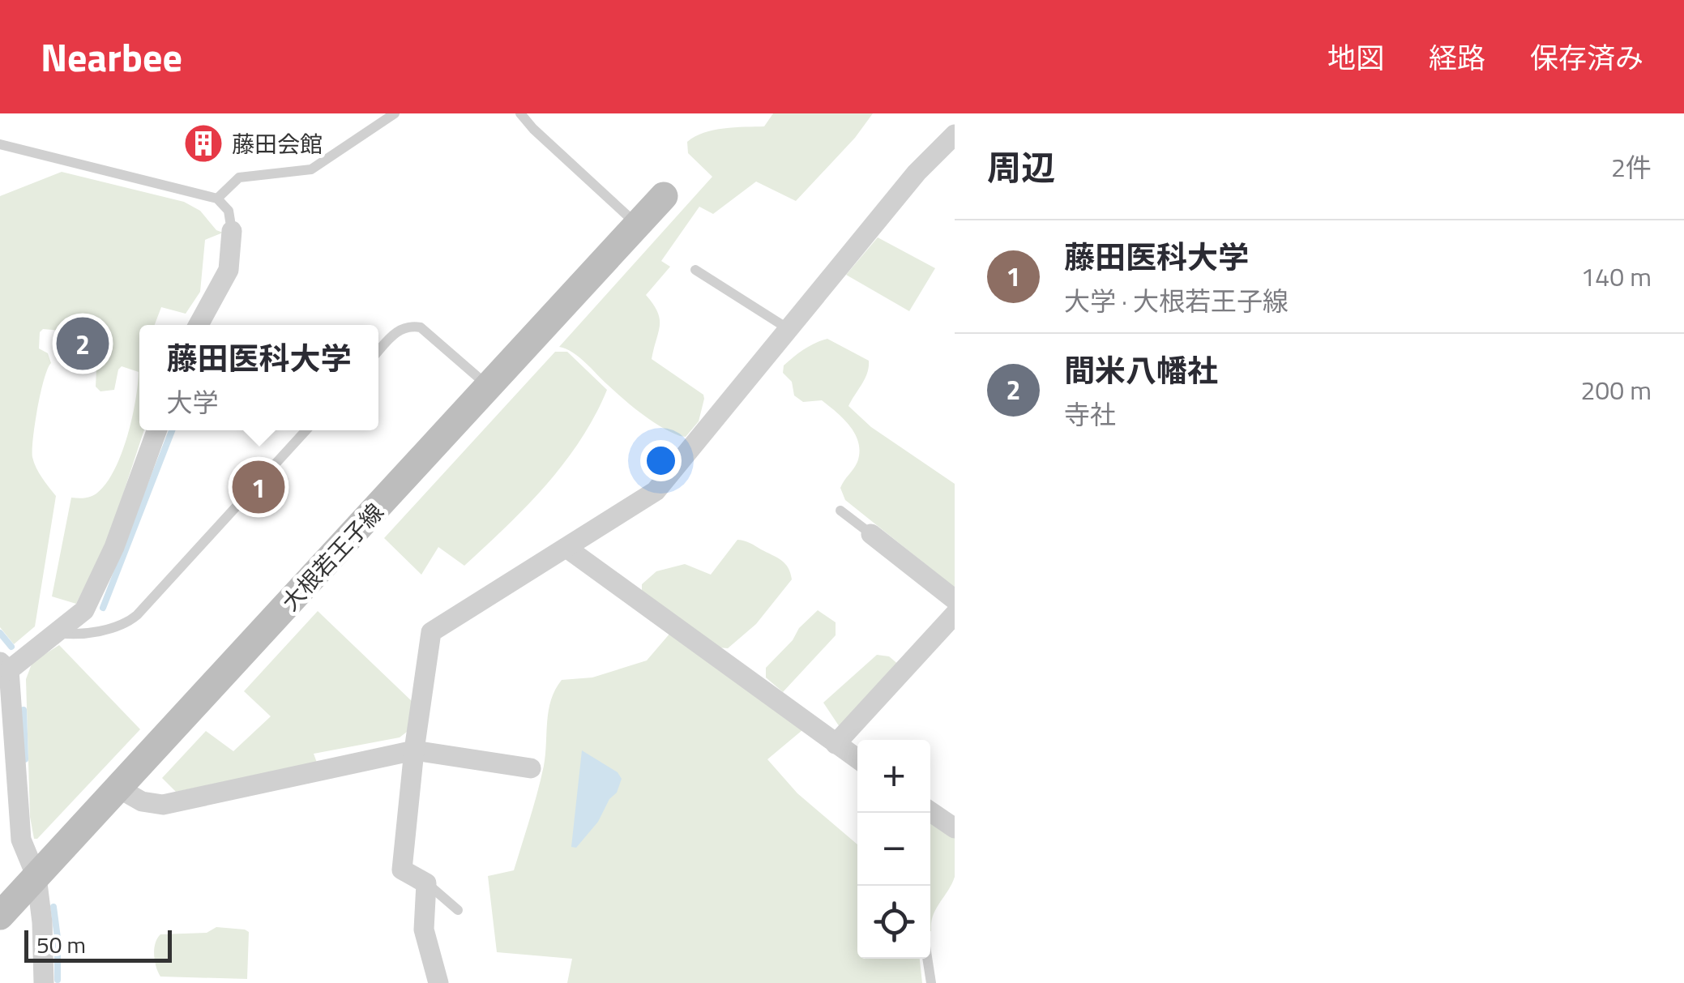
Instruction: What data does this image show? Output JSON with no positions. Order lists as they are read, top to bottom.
{
  "streets": {
    "street": ["大根若王子線"]
  },
  "places": {
    "building": ["藤田会館"]
  },
  "scale_bar": "50 m",
  "page": {
    "header": "Nearbee",
    "nav": ["地図", "経路", "保存済み"],
    "heading": ["周辺", "2件"],
    "list": [
      {
        "mark": "1",
        "name": "藤田医科大学",
        "note": "大学 · 大根若王子線",
        "value": "140 m"
      },
      {
        "mark": "2",
        "name": "間米八幡社",
        "note": "寺社",
        "value": "200 m"
      }
    ],
    "pins": ["2", "1"],
    "popup": ["藤田医科大学", "大学"],
    "map_buttons": ["+", "−"],
    "scale": "50 m"
  }
}
